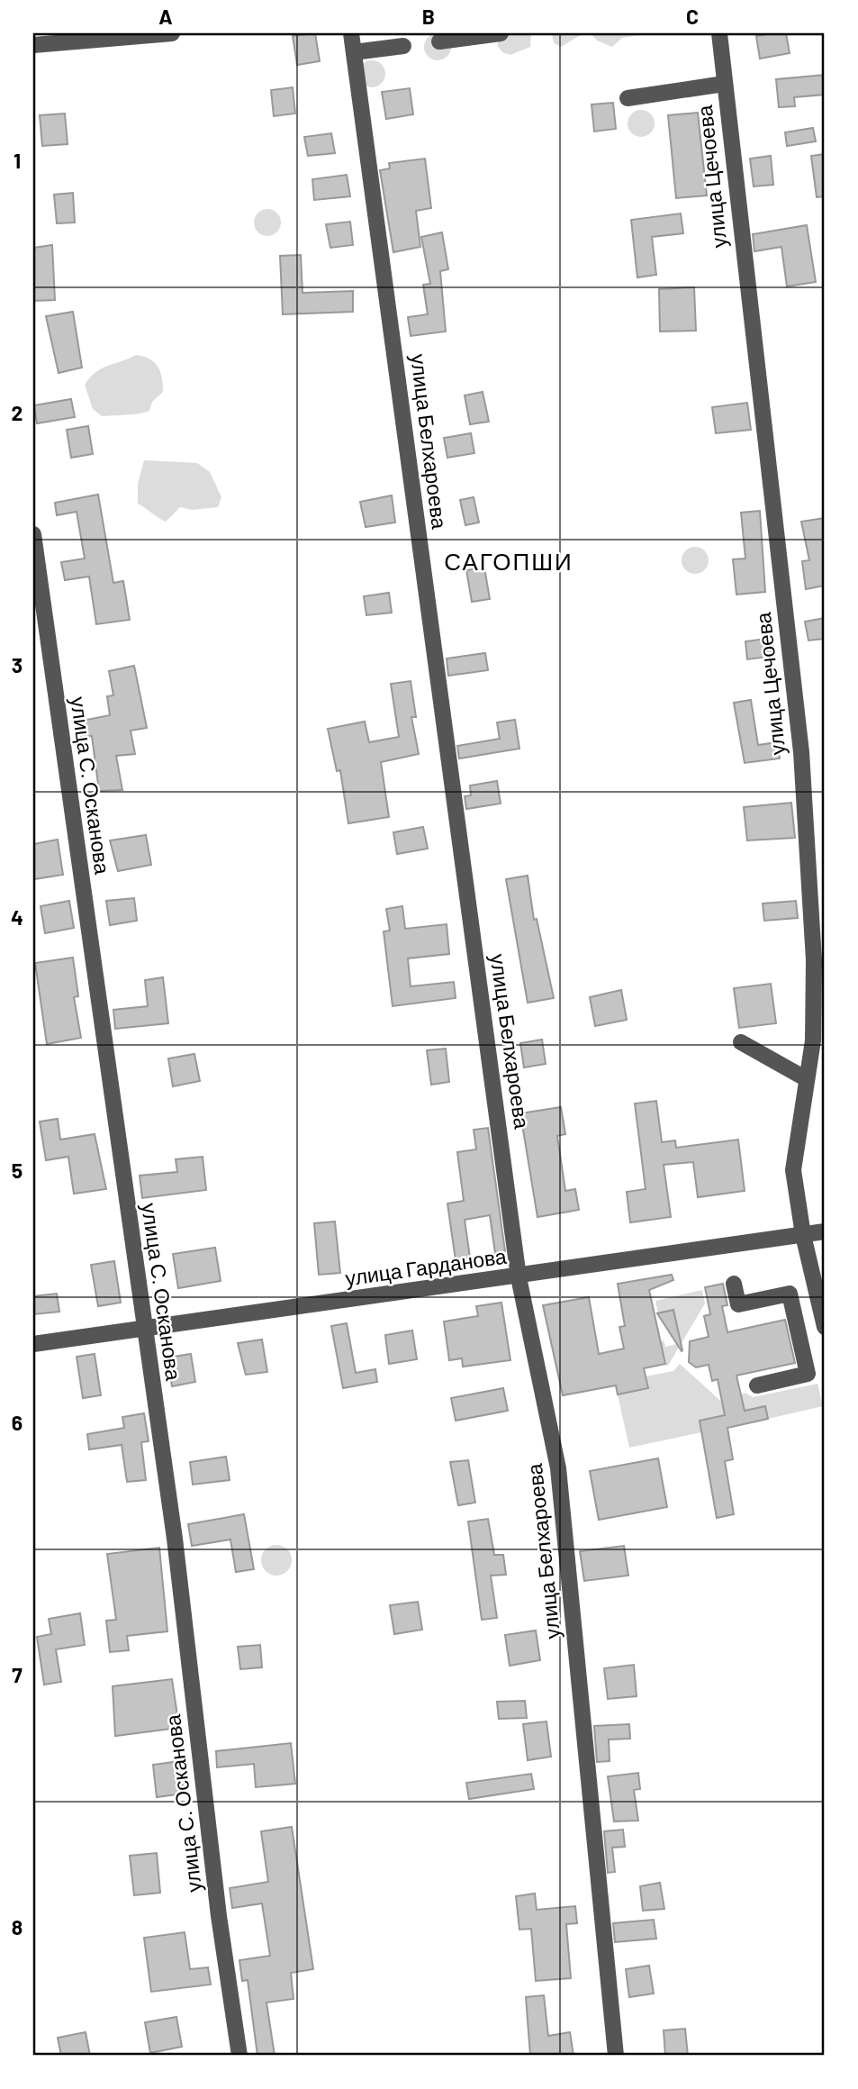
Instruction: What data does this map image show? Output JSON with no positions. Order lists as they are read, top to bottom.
{
  "streets": {
    "street": [
      "улица Цечоева",
      "улица Белхароева",
      "улица С. Осканова",
      "улица Гарданова"
    ]
  },
  "crossings": [
    ["улица Цечоева", "улица Гарданова"],
    ["улица Белхароева", "улица Гарданова"],
    ["улица С. Осканова", "улица Гарданова"]
  ],
  "districts": ["САГОПШИ"],
  "grid": {
    "columns": ["A", "B", "C"],
    "rows": [
      "1",
      "2",
      "3",
      "4",
      "5",
      "6",
      "7",
      "8"
    ]
  }
}
